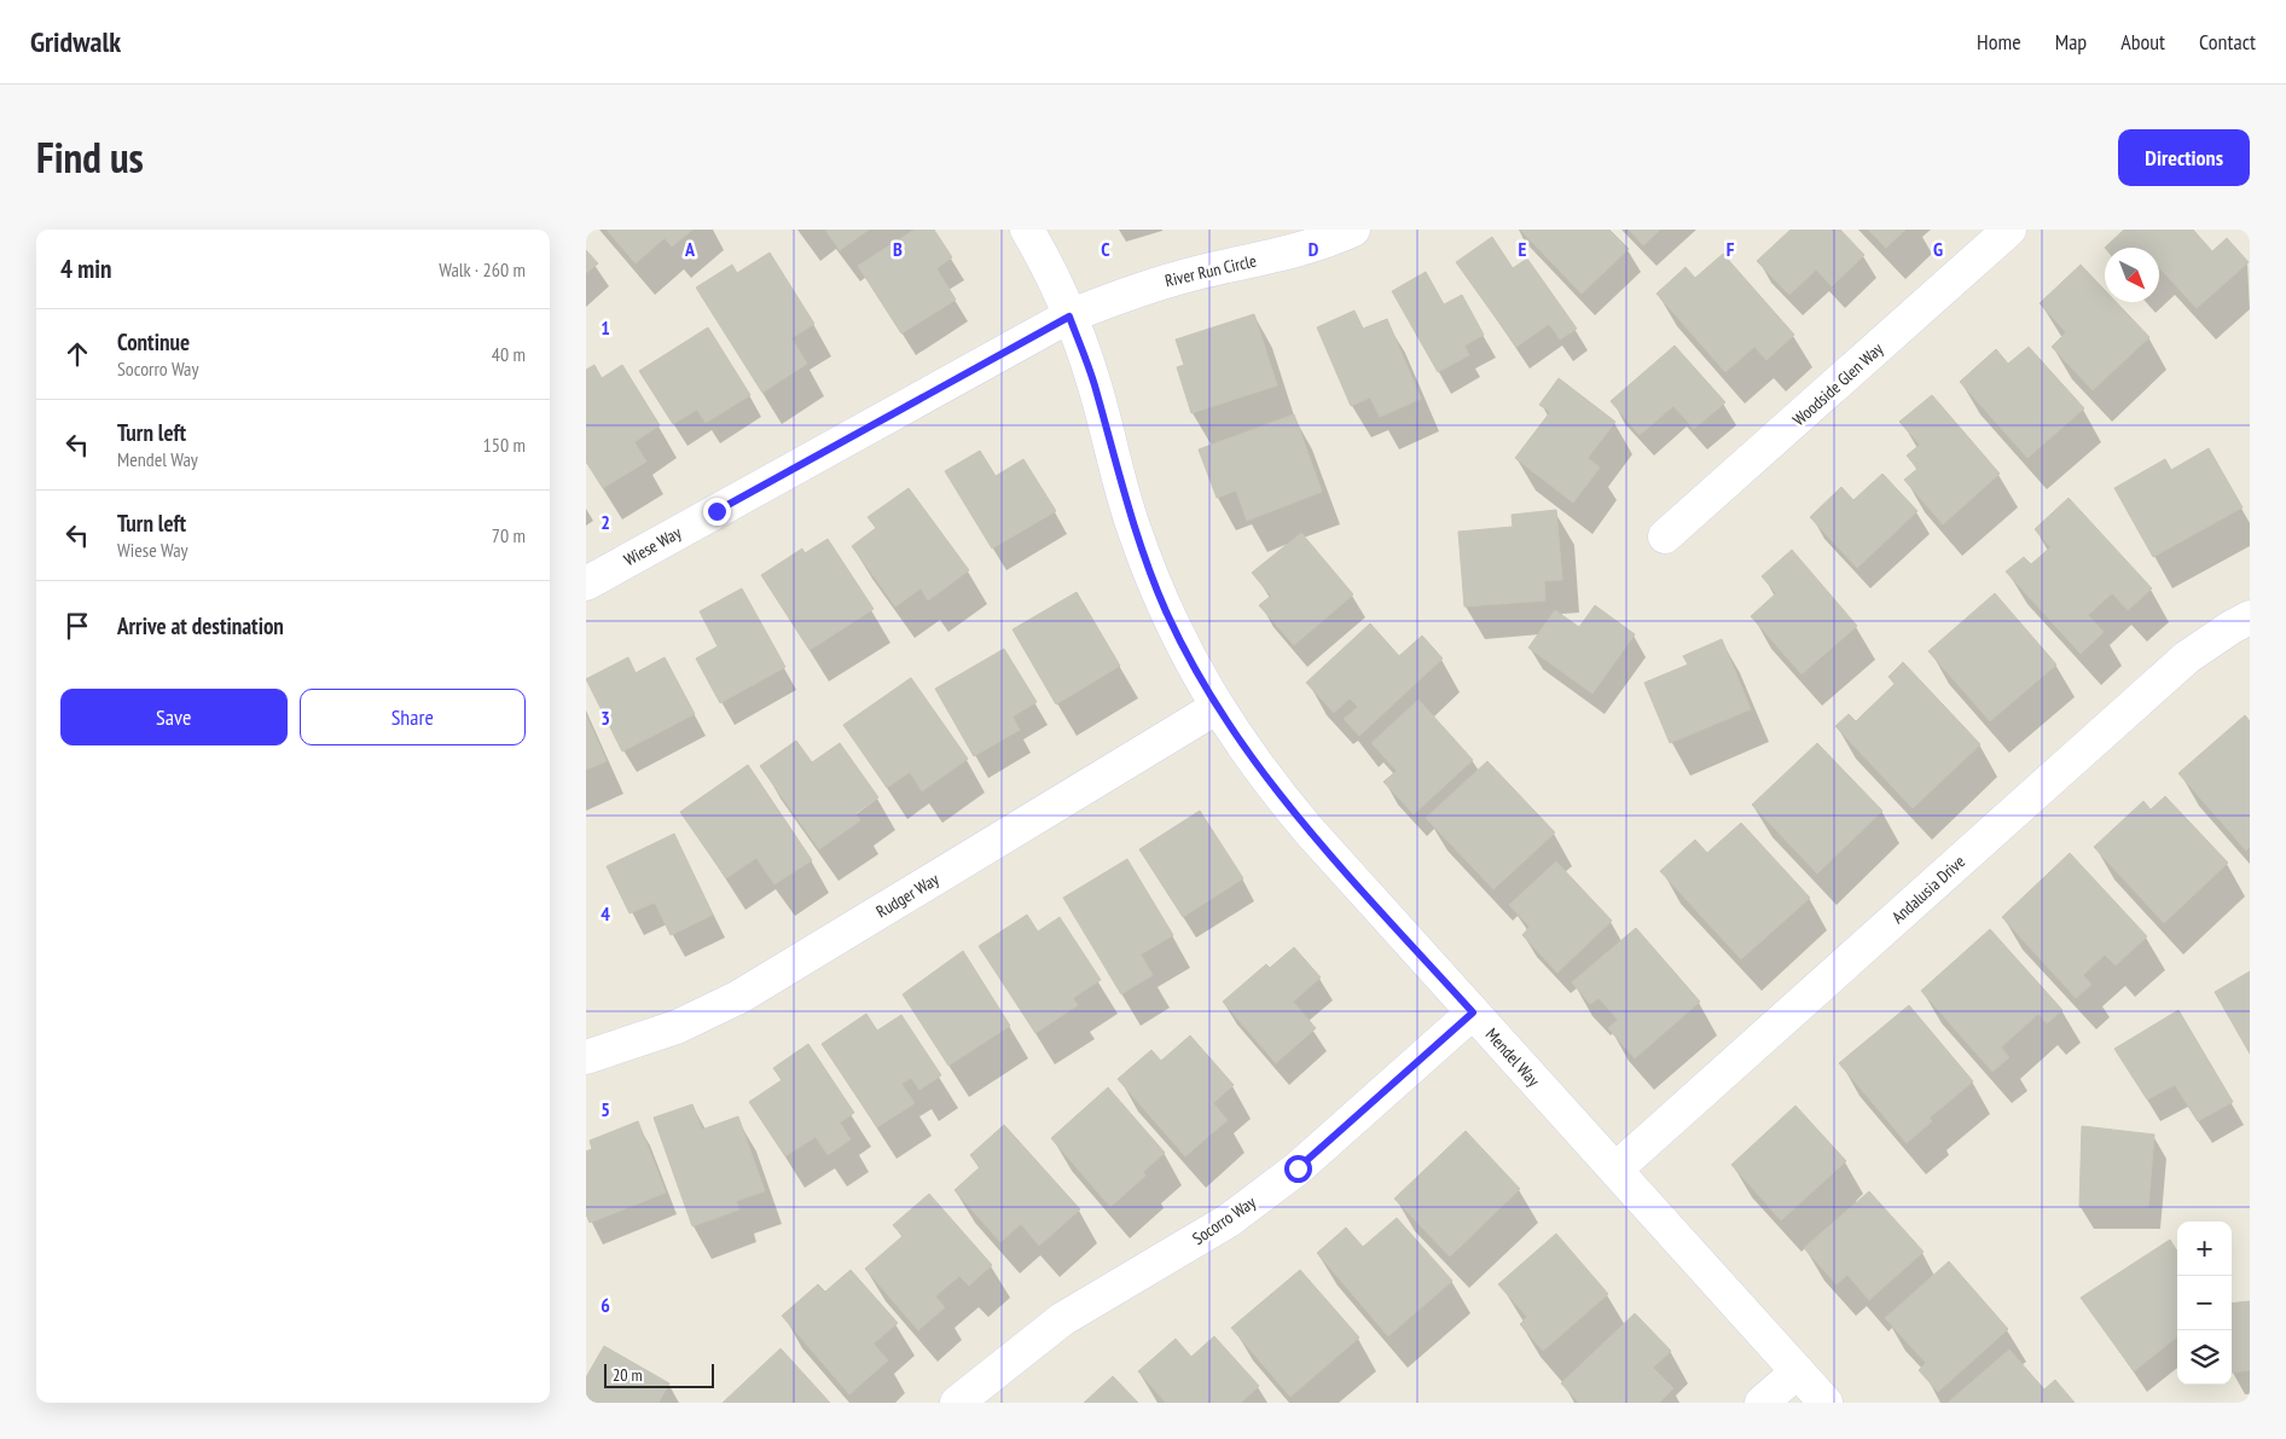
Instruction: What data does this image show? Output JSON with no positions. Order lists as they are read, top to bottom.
{
  "streets": {
    "street": [
      "River Run Circle",
      "Woodside Glen Way",
      "Wiese Way",
      "Andalusia Drive",
      "Rudger Way",
      "Mendel Way",
      "Socorro Way"
    ]
  },
  "crossings": [
    ["River Run Circle", "Wiese Way"],
    ["River Run Circle", "Mendel Way"],
    ["Wiese Way", "Mendel Way"],
    ["Andalusia Drive", "Mendel Way"],
    ["Rudger Way", "Mendel Way"],
    ["Mendel Way", "Socorro Way"]
  ],
  "scale_bar": "20 m",
  "north": "bottom right",
  "page": {
    "header": "Gridwalk",
    "nav": [
      "Home",
      "Map",
      "About",
      "Contact"
    ],
    "title": "Find us",
    "buttons": [
      "Directions",
      ["Save", "Share"]
    ],
    "heading": ["4 min", "Walk · 260 m"],
    "list": [
      ["Continue", "Socorro Way", "40 m"],
      ["Turn left", "Mendel Way", "150 m"],
      ["Turn left", "Wiese Way", "70 m"],
      "Arrive at destination"
    ],
    "map_buttons": ["+", "−"],
    "scale": "20 m"
  },
  "grid": {
    "columns": [
      "A",
      "B",
      "C",
      "D",
      "E",
      "F",
      "G"
    ],
    "rows": [
      "1",
      "2",
      "3",
      "4",
      "5",
      "6"
    ]
  }
}
